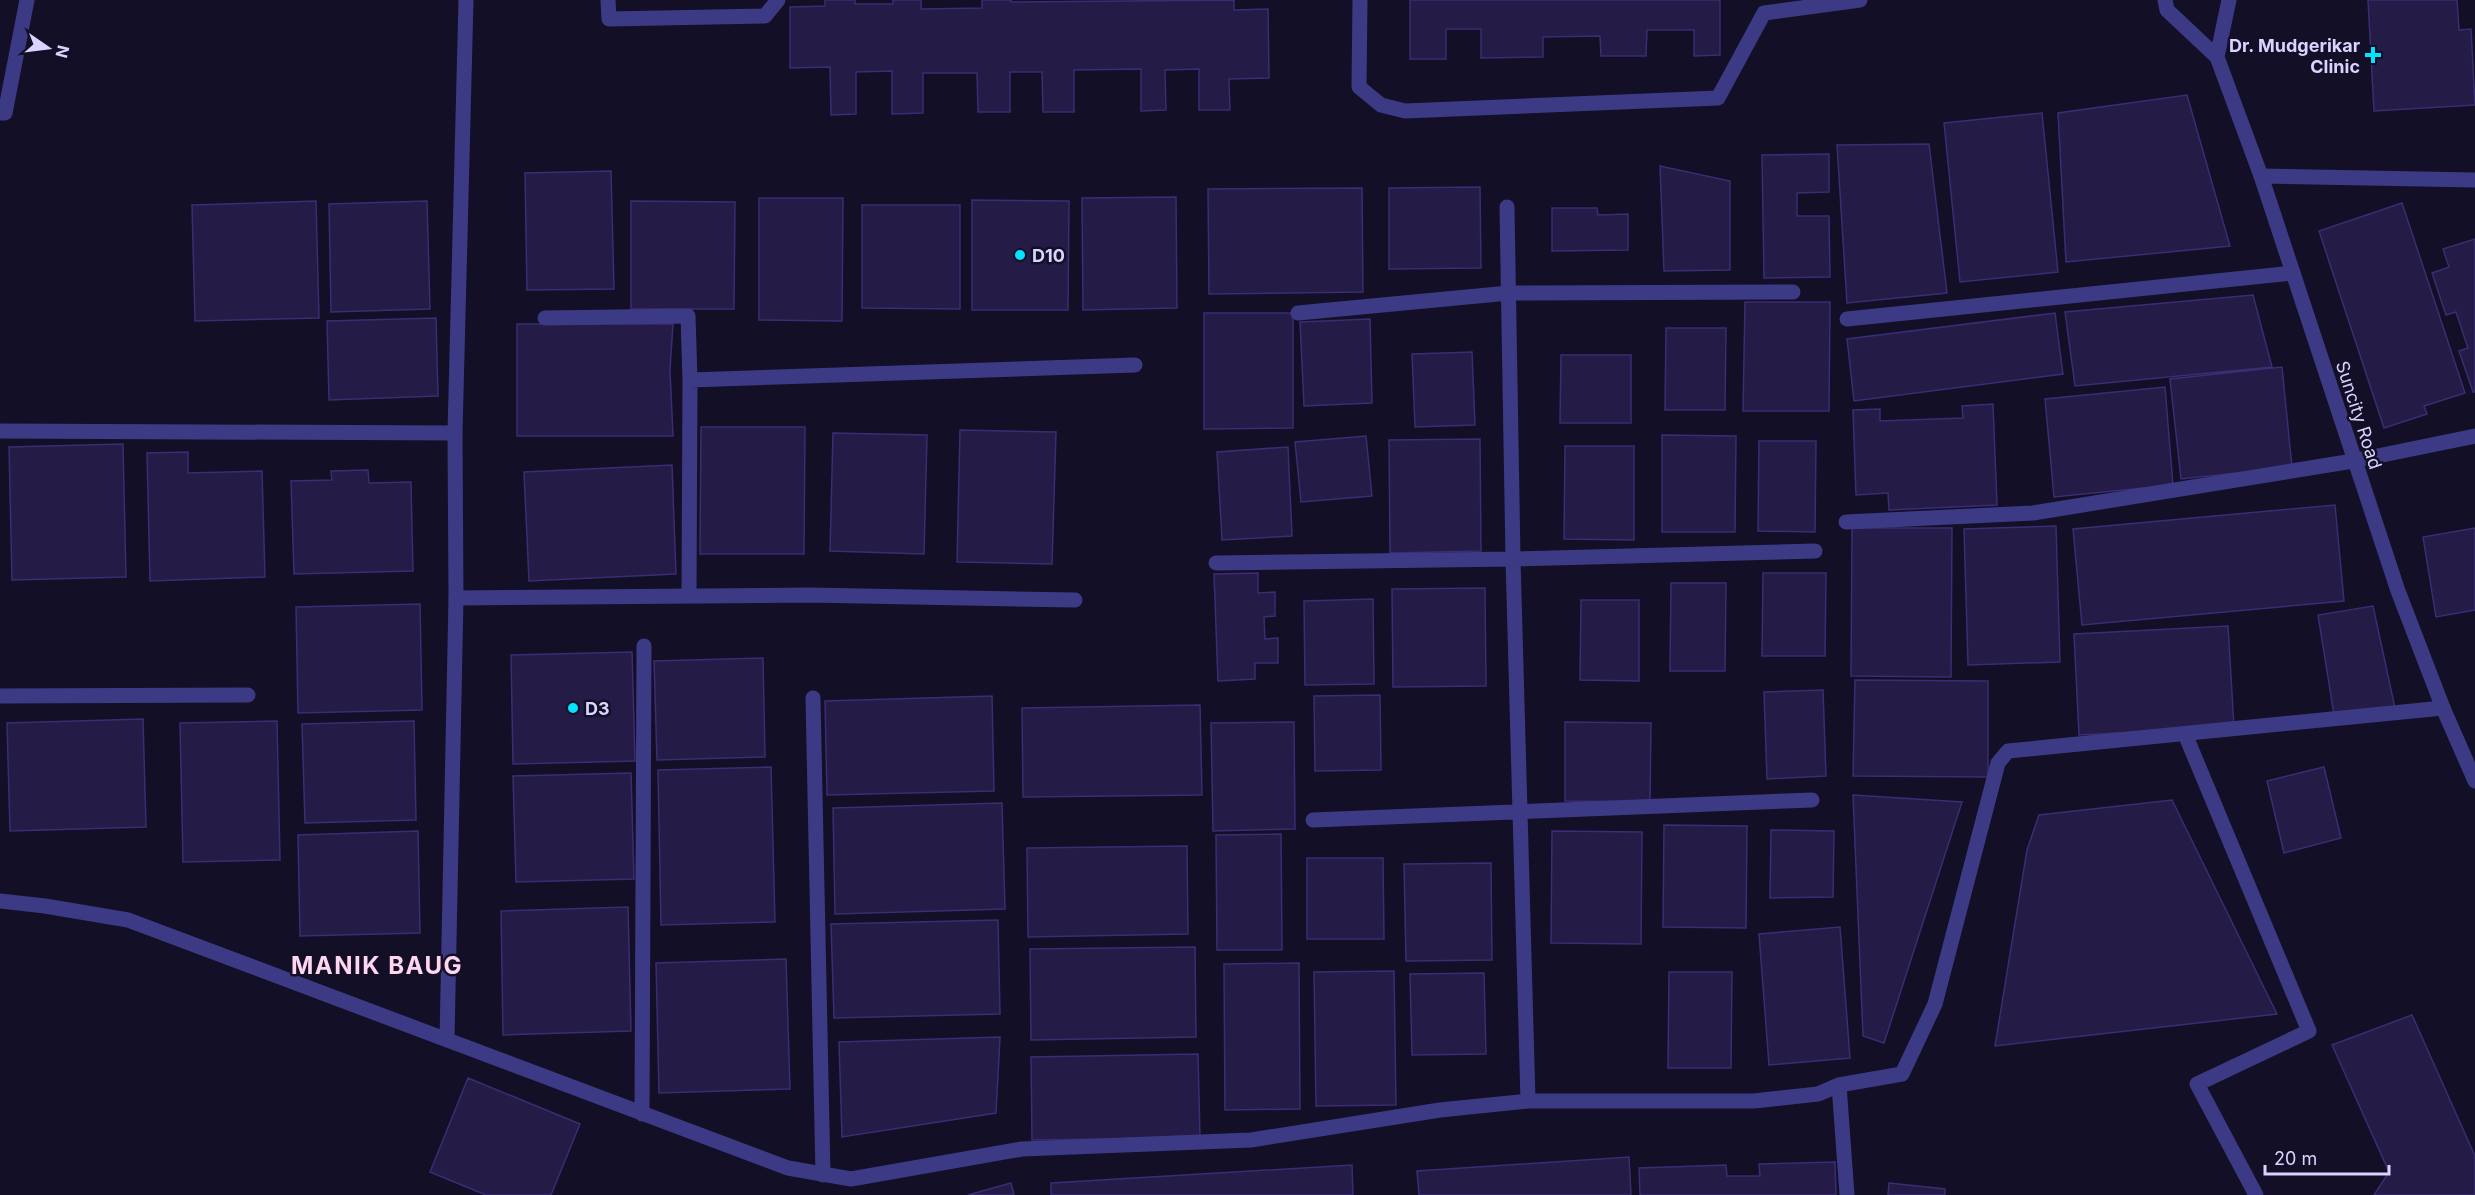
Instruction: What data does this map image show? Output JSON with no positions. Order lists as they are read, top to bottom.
{
  "streets": {
    "street": ["Suncity Road"]
  },
  "districts": ["MANIK BAUG"],
  "places": {
    "health": ["Dr. Mudgerikar Clinic"],
    "other": ["D10", "D3"]
  },
  "scale_bar": "20 m",
  "north": "right"
}
